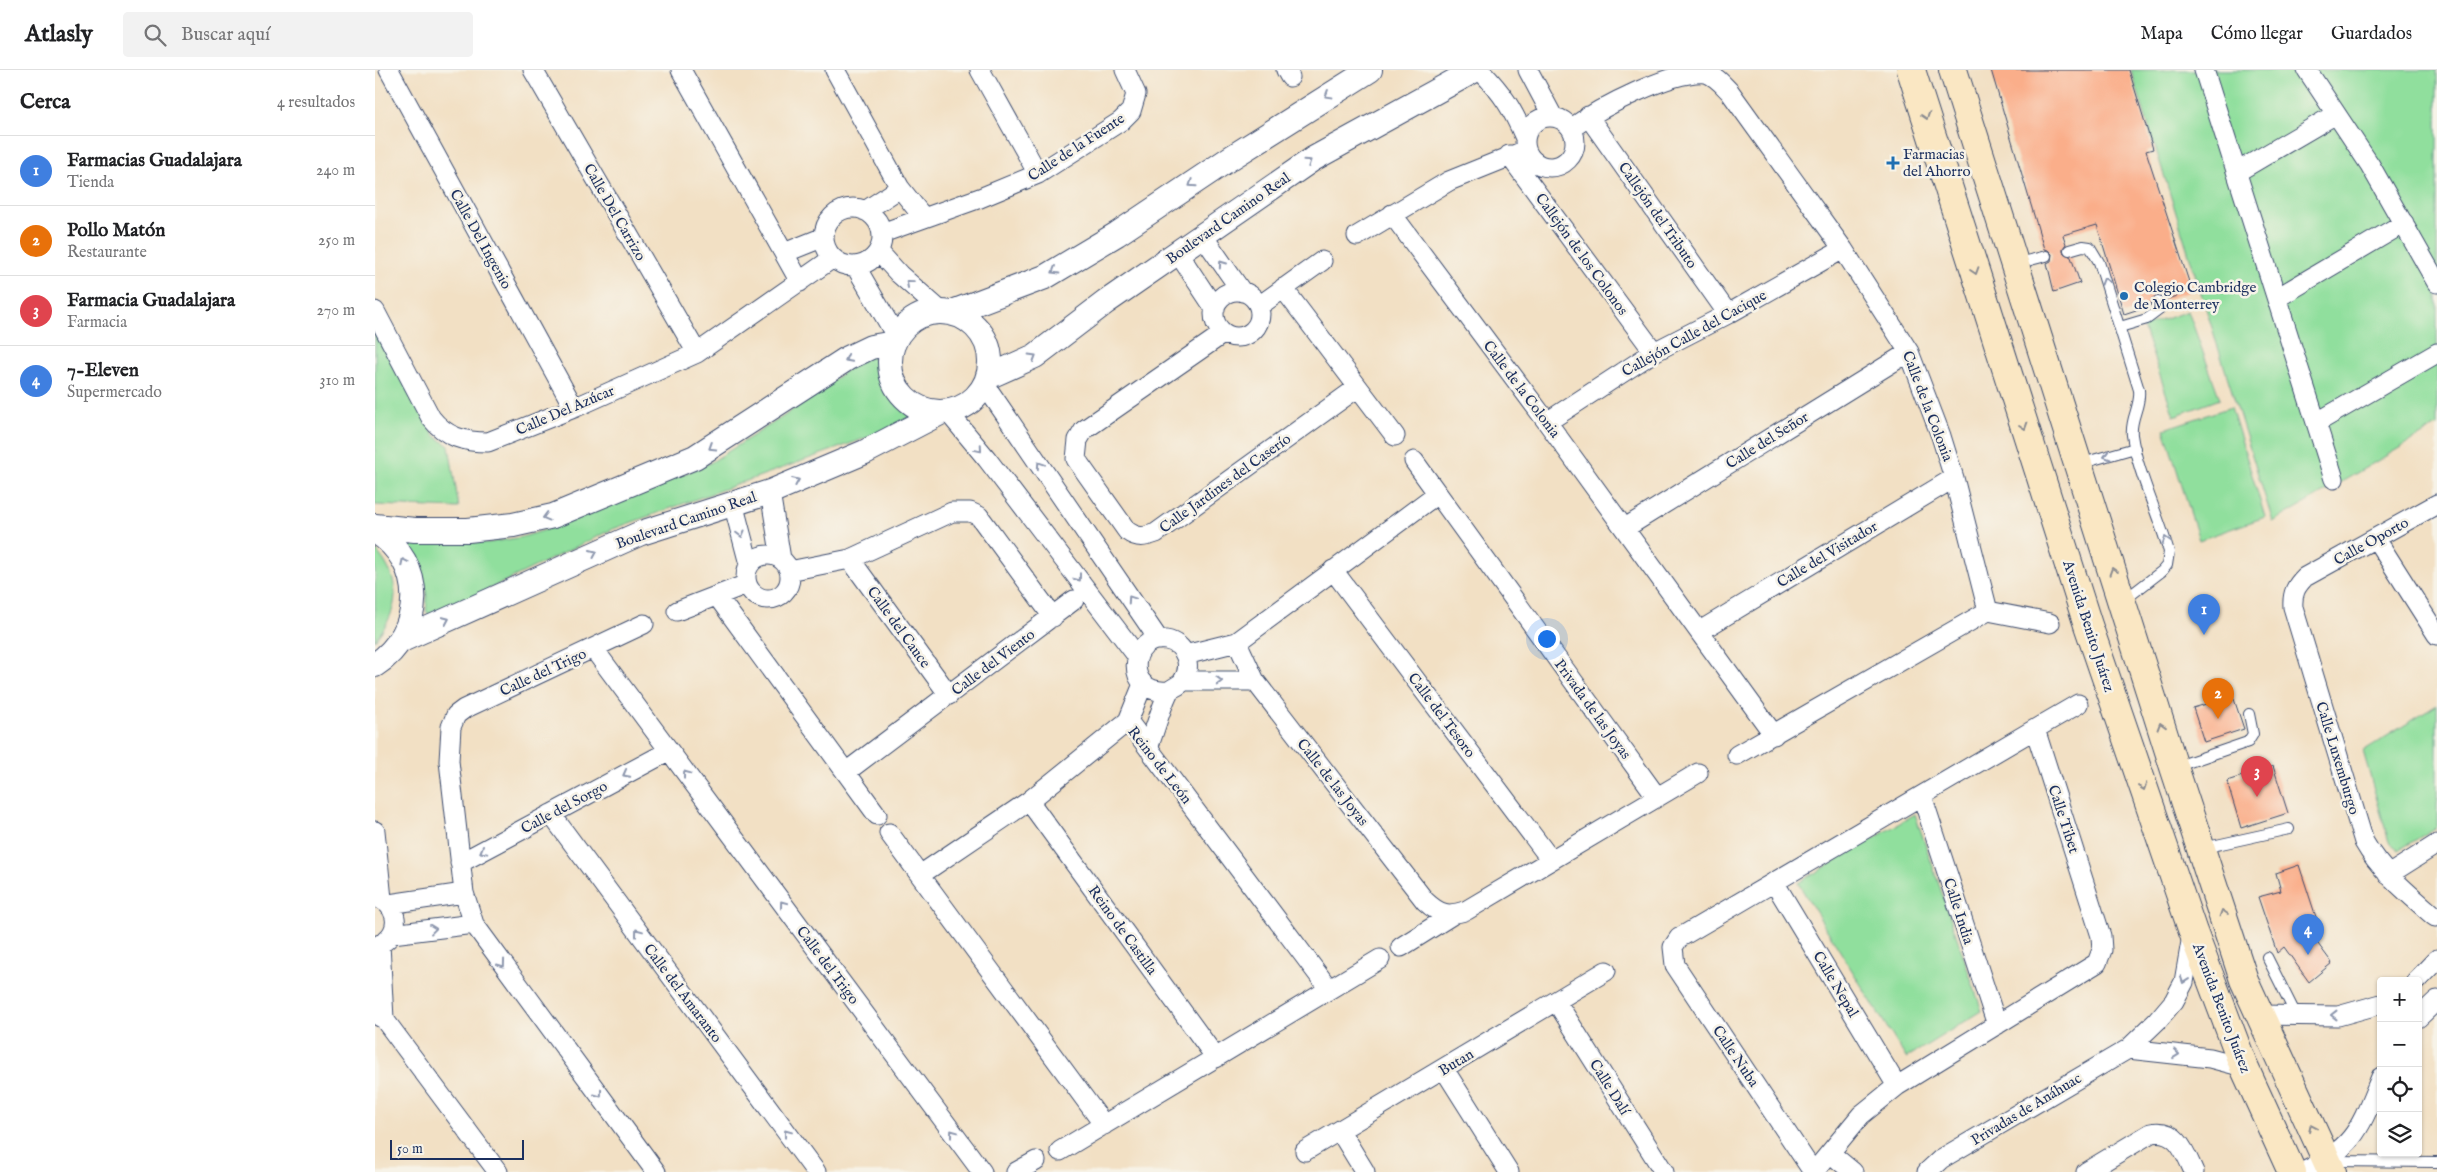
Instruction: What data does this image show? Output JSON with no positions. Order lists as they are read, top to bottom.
{
  "streets": {
    "main road": ["Avenida Benito Juárez"],
    "street": [
      "Calle de la Fuente",
      "Calle Del Carrizo",
      "Callejón del Tributo",
      "Boulevard Camino Real",
      "Calle Del Ingenio",
      "Callejón de los Colonos",
      "Callejón Calle del Cacique",
      "Calle de la Colonia",
      "Calle Del Azúcar",
      "Calle del Señor",
      "Calle Jardines del Caserío",
      "Calle Oporto",
      "Calle del Visitador",
      "Calle del Cauce",
      "Calle del Viento",
      "Calle del Trigo",
      "Privada de las Joyas",
      "Calle del Tesoro",
      "Calle Luxemburgo",
      "Reino de León",
      "Calle de las Joyas",
      "Calle del Sorgo",
      "Calle Tibet",
      "Calle India",
      "Reino de Castilla",
      "Calle Nepal",
      "Calle del Amaranto",
      "Calle Nuba",
      "Butan",
      "Calle Dalí",
      "Privadas de Anáhuac"
    ]
  },
  "crossings": [
    ["Calle Del Carrizo", "Calle Del Azúcar"],
    ["Callejón del Tributo", "Callejón Calle del Cacique"],
    ["Callejón del Tributo", "Calle de la Colonia"],
    ["Calle Del Ingenio", "Calle Del Azúcar"],
    ["Callejón de los Colonos", "Callejón Calle del Cacique"],
    ["Callejón de los Colonos", "Calle de la Colonia"],
    ["Callejón Calle del Cacique", "Calle de la Colonia"],
    ["Calle de la Colonia", "Calle del Señor"],
    ["Calle de la Colonia", "Calle del Visitador"],
    ["Calle Oporto", "Calle Luxemburgo"],
    ["Avenida Benito Juárez", "Privadas de Anáhuac"],
    ["Calle del Cauce", "Calle del Viento"],
    ["Calle del Trigo", "Calle del Sorgo"],
    ["Reino de León", "Reino de Castilla"],
    ["Calle del Sorgo", "Calle del Amaranto"],
    ["Calle Tibet", "Calle India"],
    ["Calle Tibet", "Calle Nepal"],
    ["Calle Tibet", "Calle Nuba"],
    ["Calle Nepal", "Calle Nuba"],
    ["Butan", "Calle Dalí"]
  ],
  "one_way": ["Calle del Sorgo", "Calle del Amaranto", "Privadas de Anáhuac"],
  "places": {
    "health": ["Farmacias del Ahorro"],
    "other": ["Colegio Cambridge de Monterrey"]
  },
  "scale_bar": "50 m",
  "page": {
    "header": "Atlasly",
    "search": "Buscar aquí",
    "nav": ["Mapa", "Cómo llegar", "Guardados"],
    "heading": ["Cerca", "4 resultados"],
    "list": [
      {
        "mark": "1",
        "name": "Farmacias Guadalajara",
        "note": "Tienda",
        "value": "240 m"
      },
      {
        "mark": "2",
        "name": "Pollo Matón",
        "note": "Restaurante",
        "value": "250 m"
      },
      {
        "mark": "3",
        "name": "Farmacia Guadalajara",
        "note": "Farmacia",
        "value": "270 m"
      },
      {
        "mark": "4",
        "name": "7-Eleven",
        "note": "Supermercado",
        "value": "310 m"
      }
    ],
    "pins": [
      "1",
      "2",
      "3",
      "4"
    ],
    "map_buttons": ["+", "−"],
    "scale": "50 m"
  }
}
